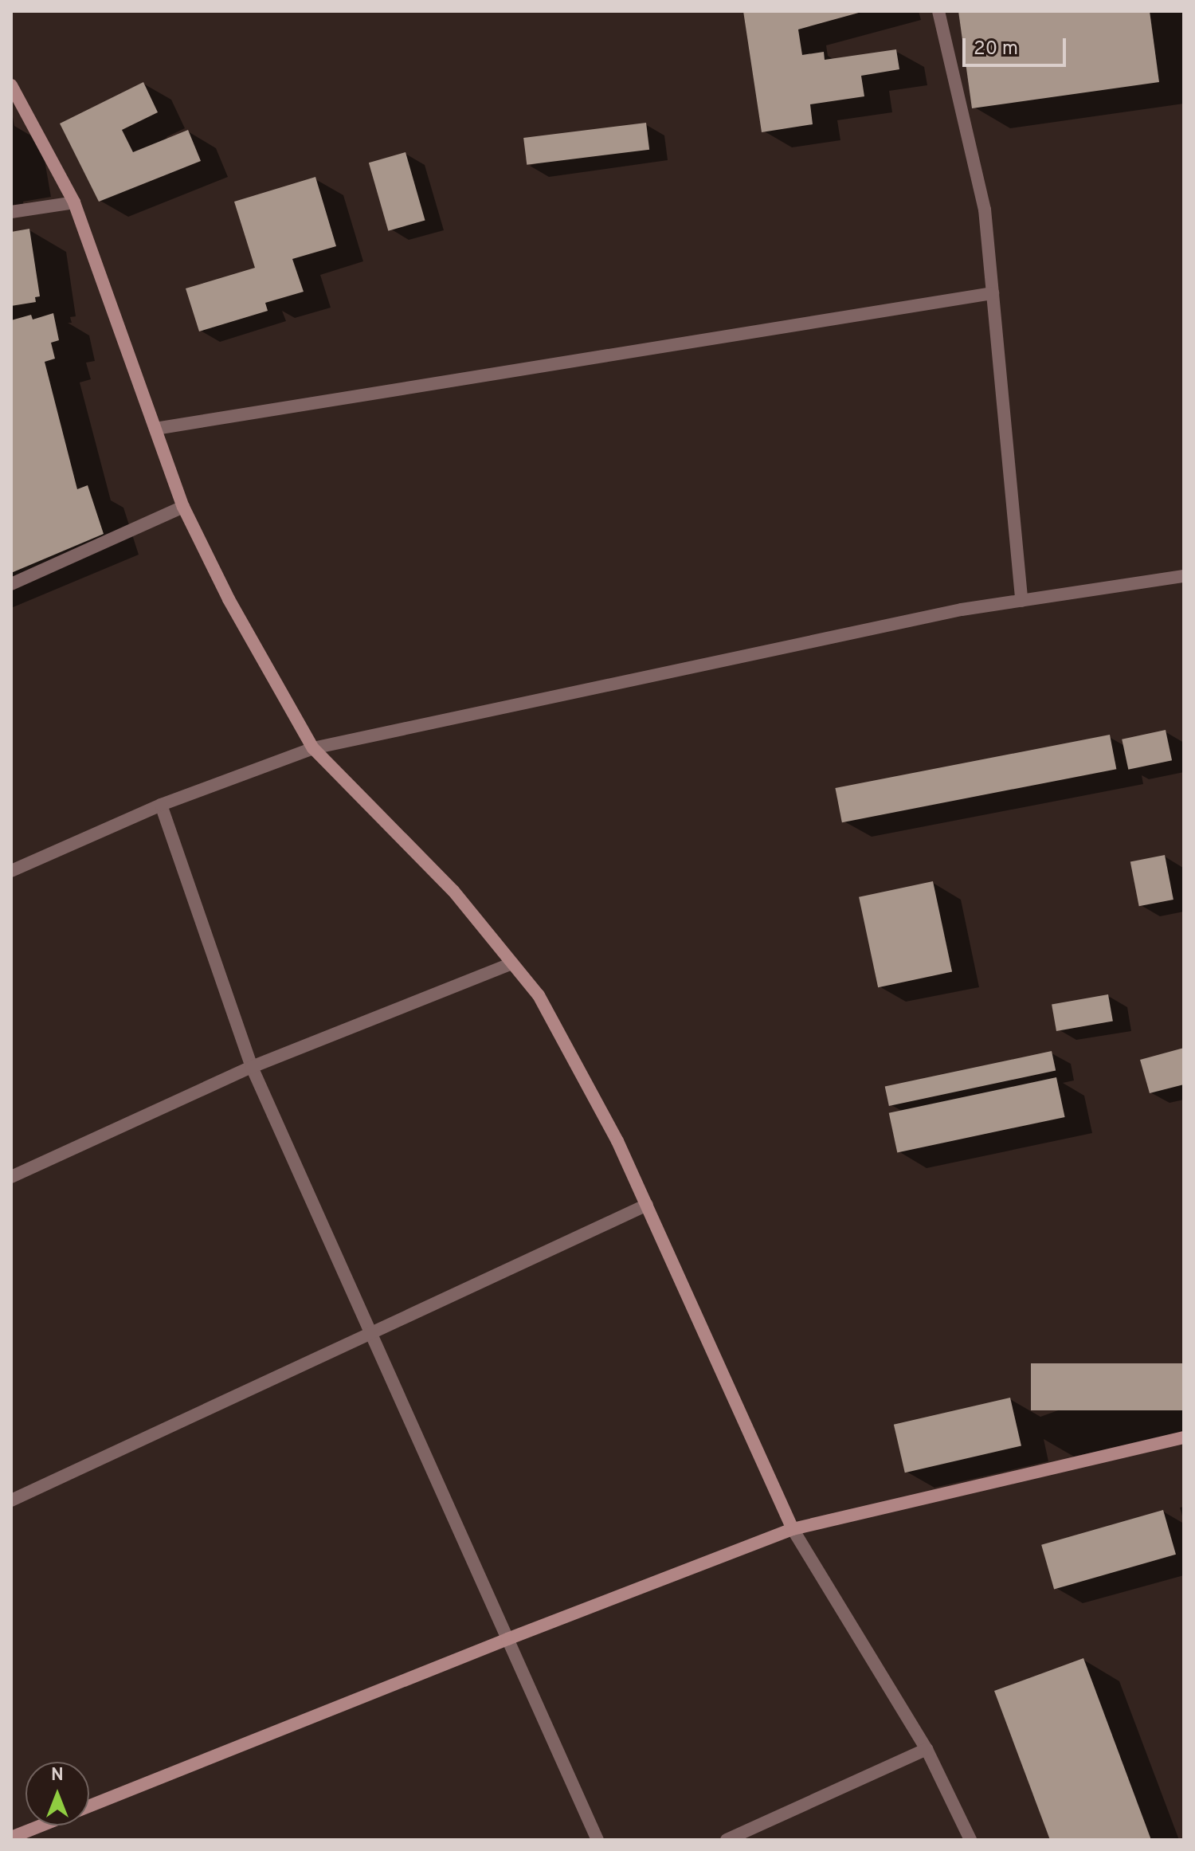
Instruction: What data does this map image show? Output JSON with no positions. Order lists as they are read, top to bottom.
{
  "scale_bar": "20 m",
  "north": "top"
}
